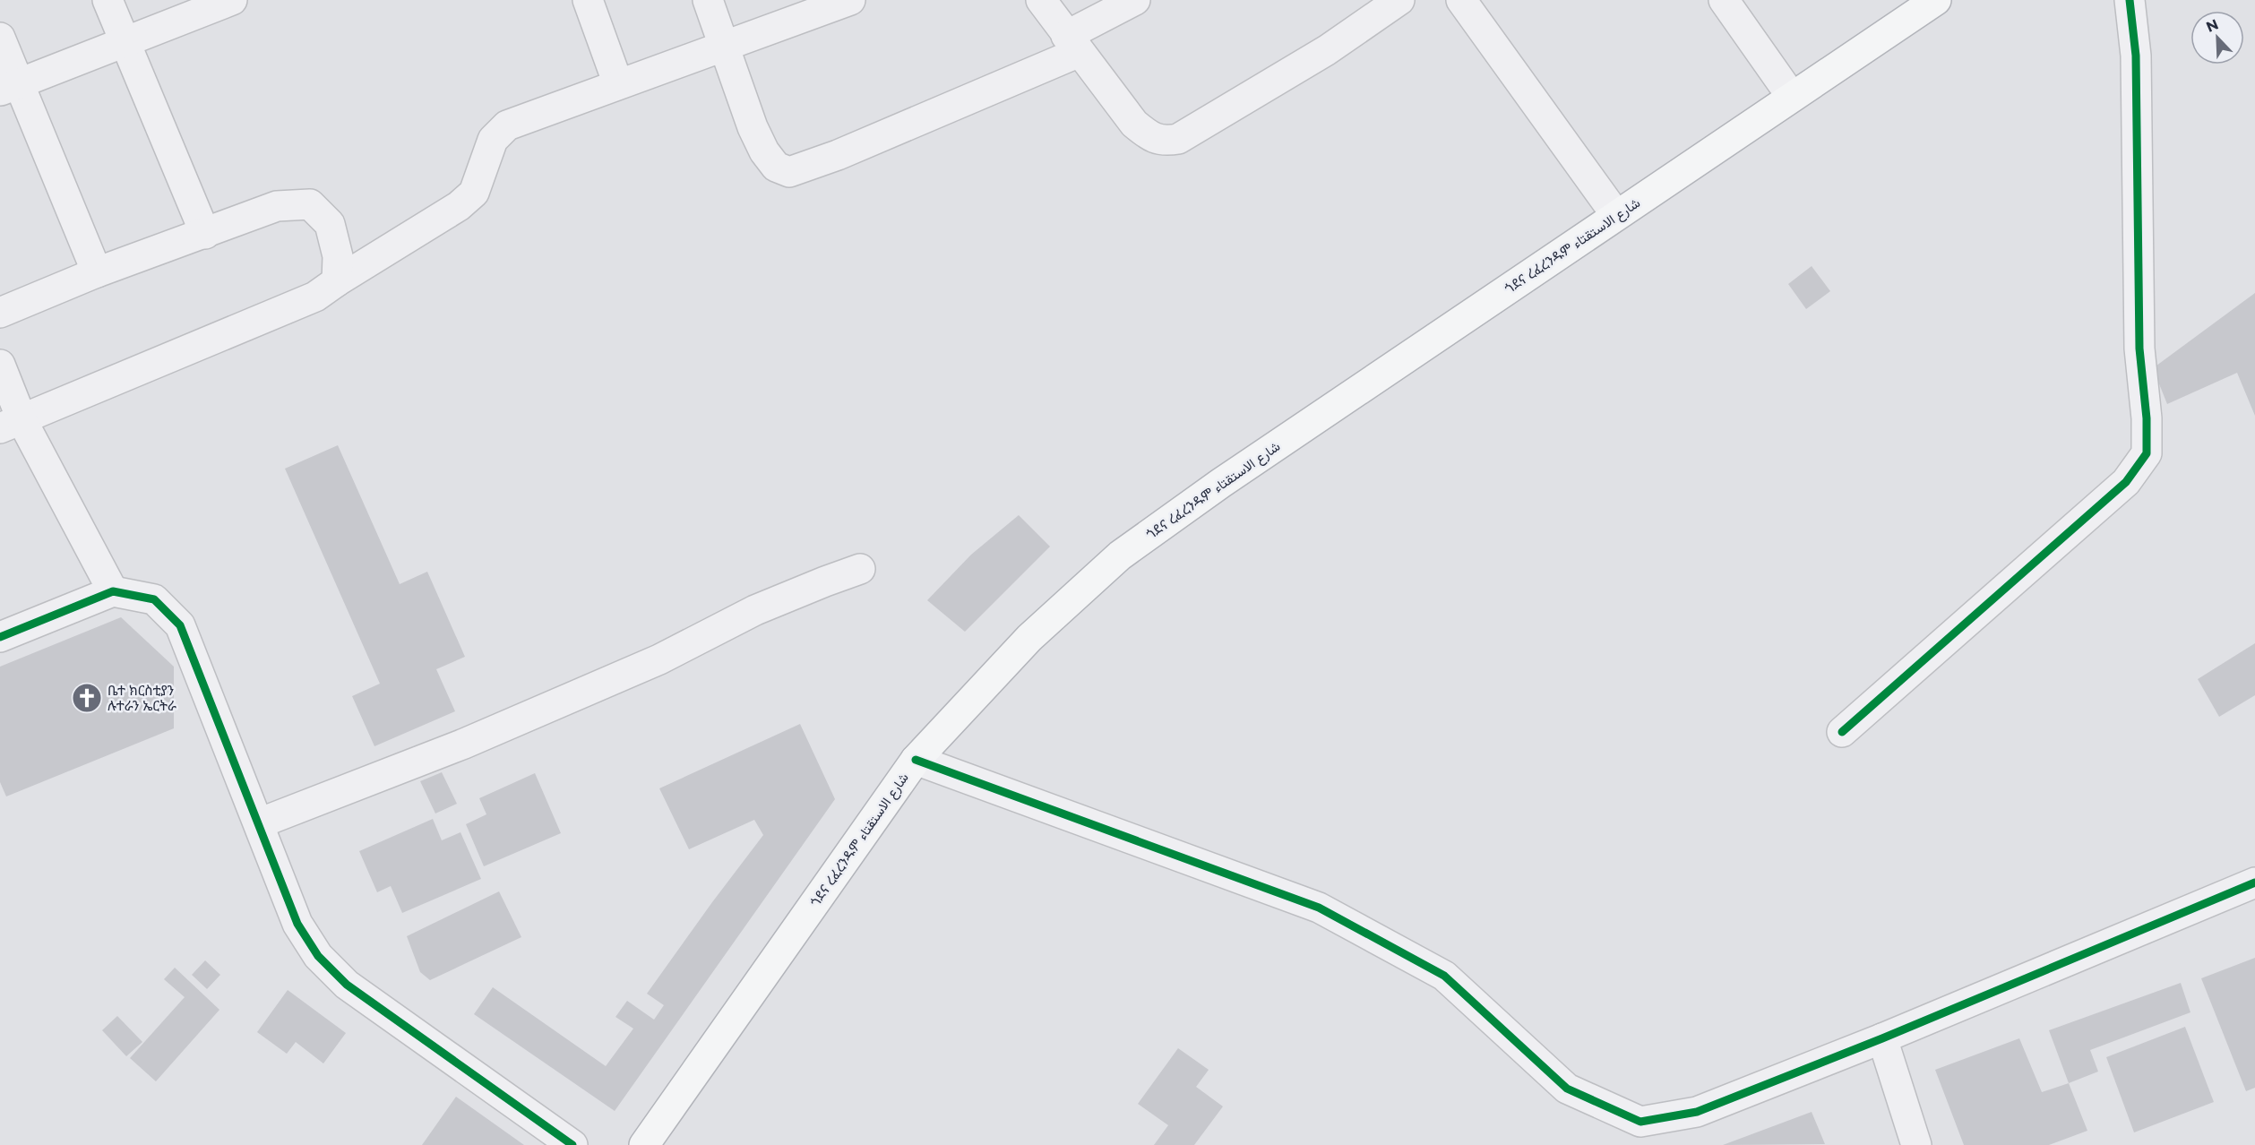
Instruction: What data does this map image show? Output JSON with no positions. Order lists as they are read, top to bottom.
{
  "streets": {
    "highway": ["ጎደና ረፈረንዱም شارع الاستقتاء"]
  },
  "places": {
    "church": ["ቤተ ክርስቲያን ሉተራን ኤርትራ"]
  },
  "north": "top left"
}
